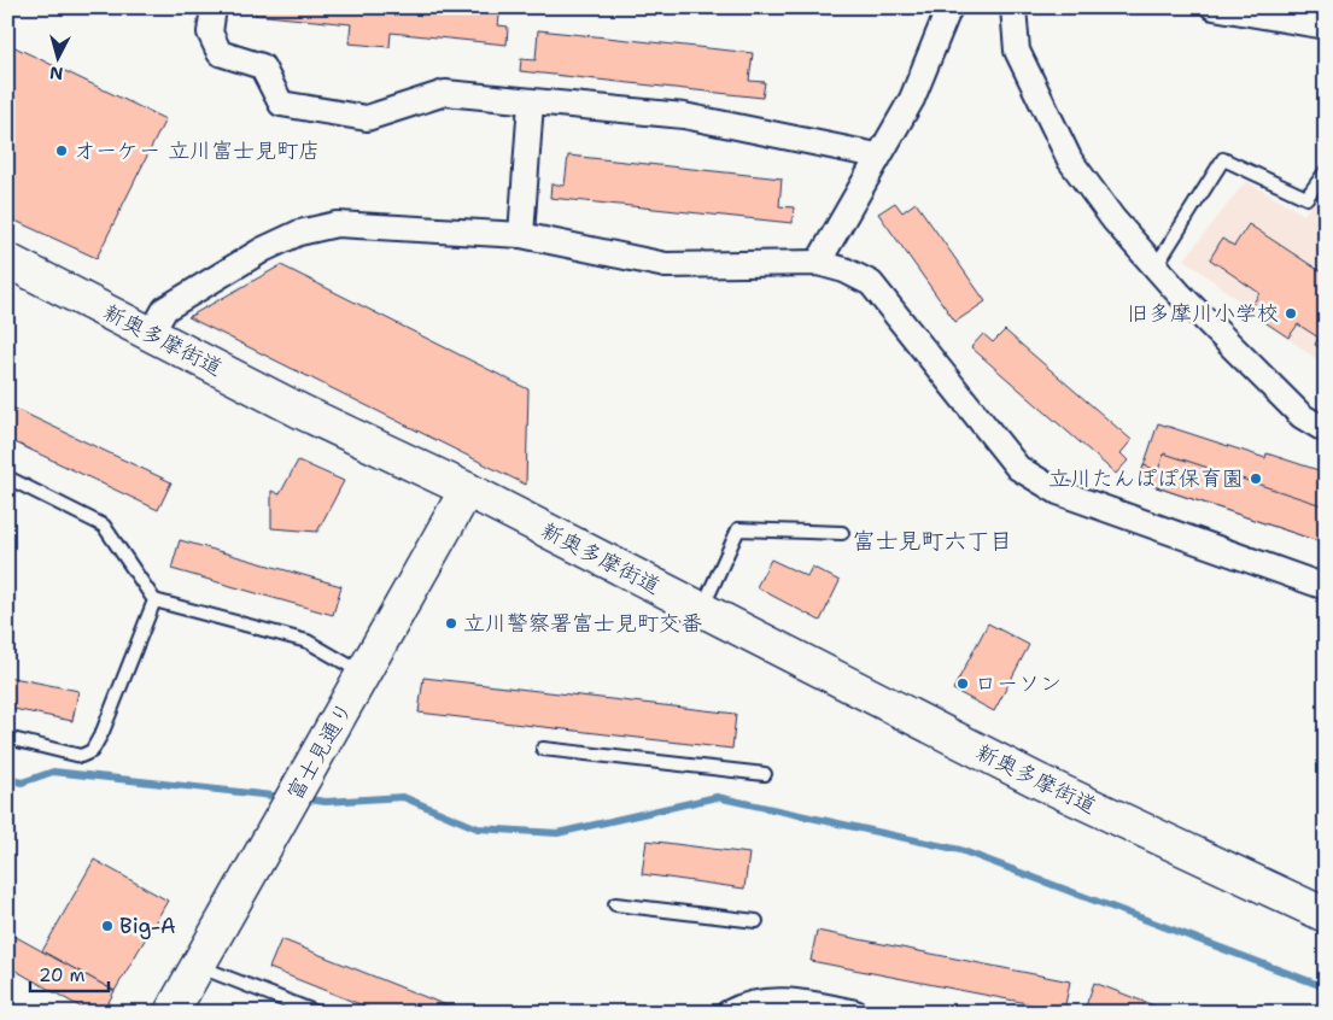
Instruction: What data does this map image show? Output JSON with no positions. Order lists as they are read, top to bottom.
{
  "streets": {
    "main road": ["新奥多摩街道", "富士見通り"]
  },
  "crossings": [
    ["新奥多摩街道", "富士見通り"]
  ],
  "districts": ["富士見町六丁目"],
  "places": [
    "オーケー 立川富士見町店",
    "旧多摩川小学校",
    "立川たんぽぽ保育園",
    "立川警察署富士見町交番",
    "ローソン",
    "Big-A"
  ],
  "scale_bar": "20 m",
  "north": "bottom"
}
